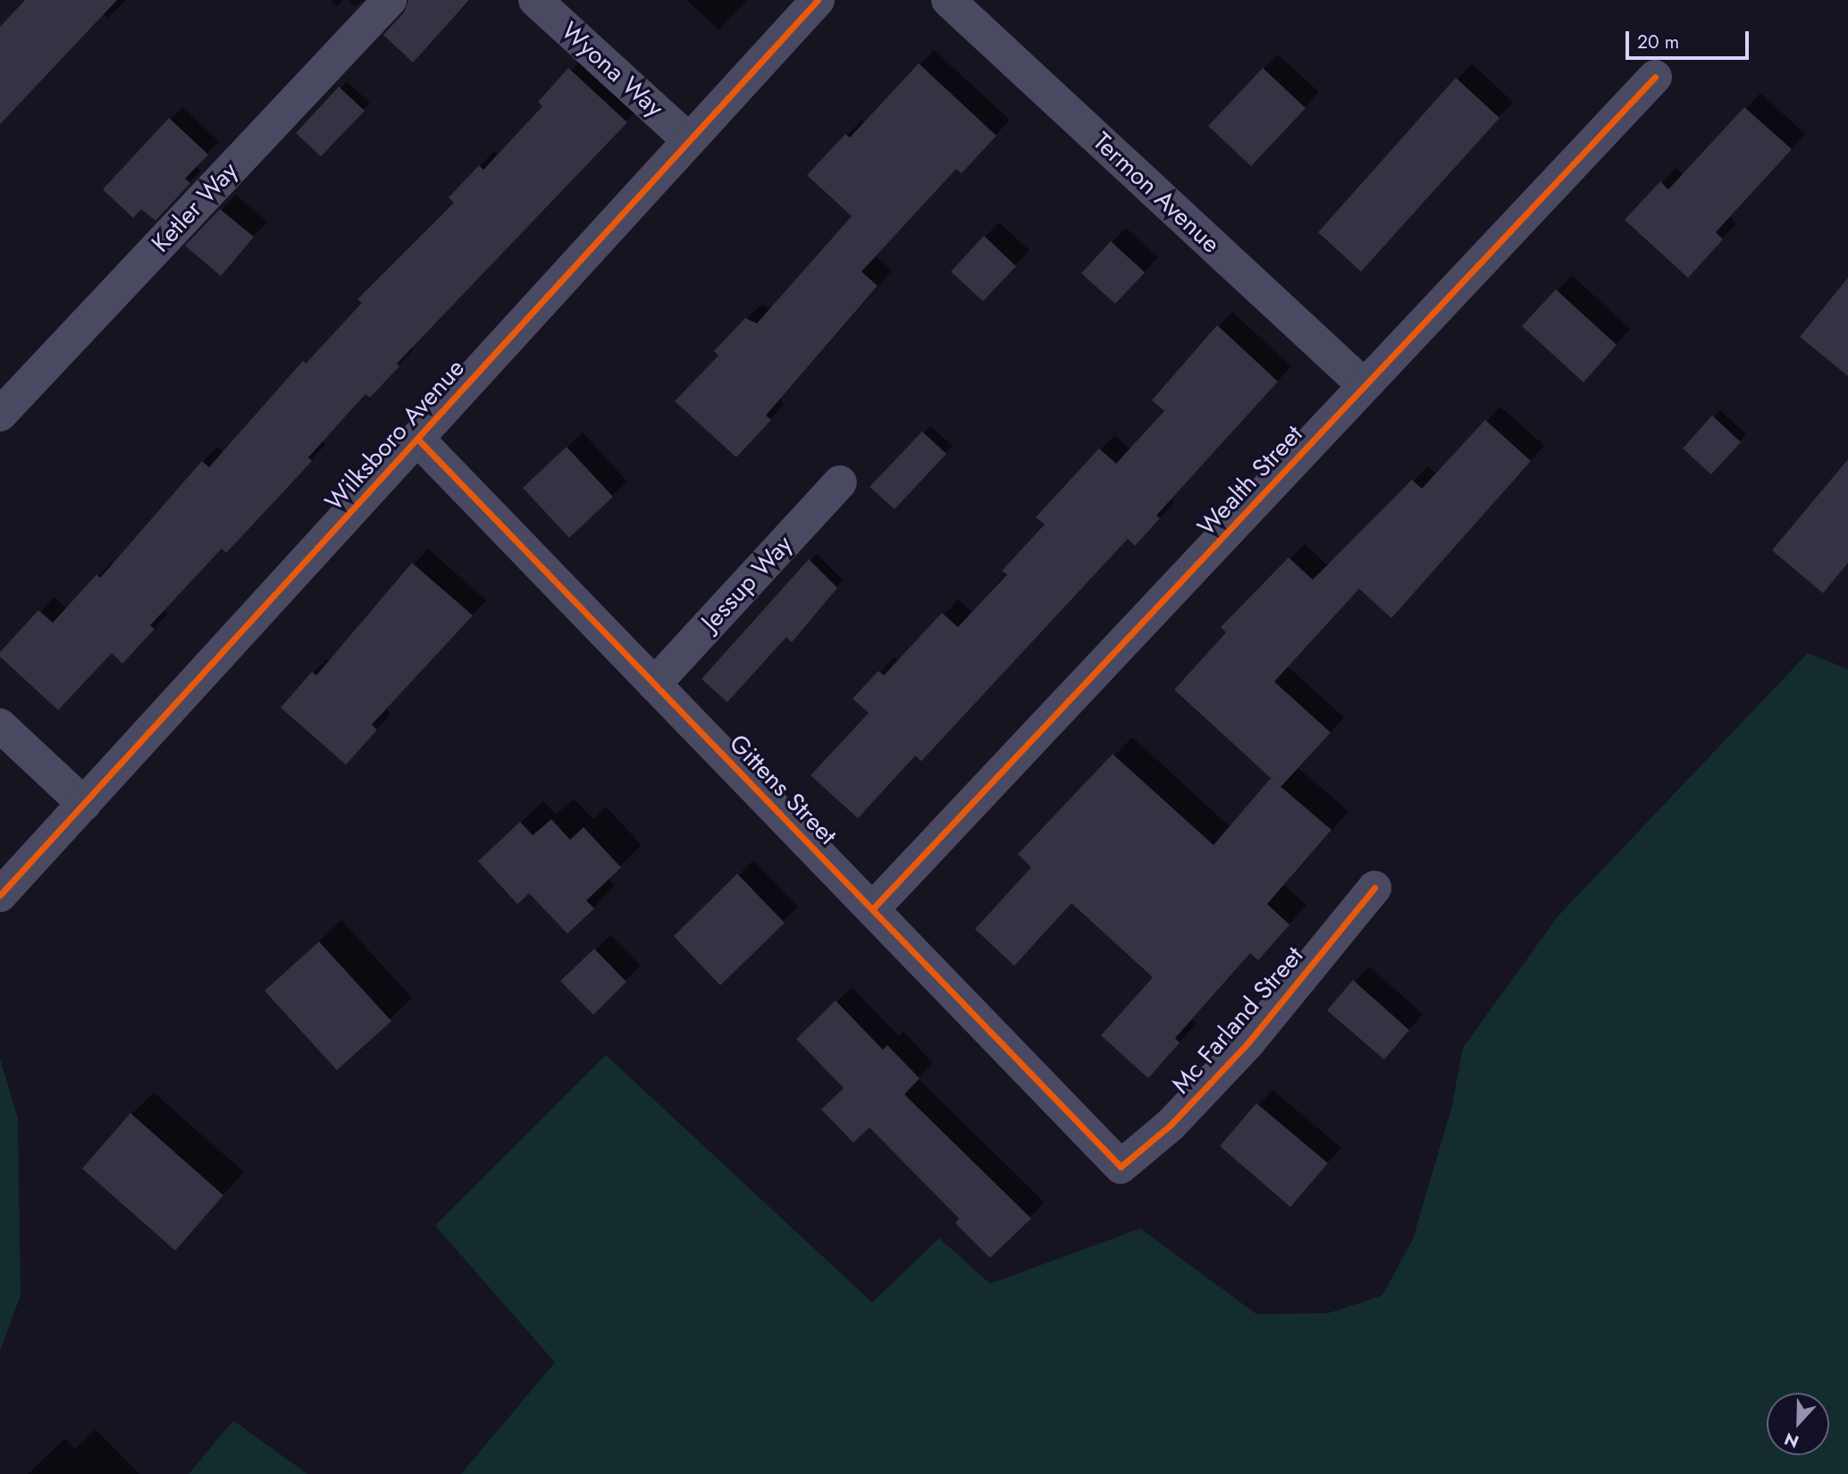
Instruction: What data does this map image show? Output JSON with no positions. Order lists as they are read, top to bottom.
{
  "streets": {
    "street": [
      "Wyona Way",
      "Termon Avenue",
      "Ketler Way",
      "Wilksboro Avenue",
      "Wealth Street",
      "Jessup Way",
      "Gittens Street",
      "Mc Farland Street"
    ]
  },
  "crossings": [
    ["Wyona Way", "Wilksboro Avenue"],
    ["Termon Avenue", "Wealth Street"],
    ["Wilksboro Avenue", "Gittens Street"],
    ["Wealth Street", "Gittens Street"],
    ["Jessup Way", "Gittens Street"],
    ["Gittens Street", "Mc Farland Street"]
  ],
  "scale_bar": "20 m",
  "north": "bottom"
}
